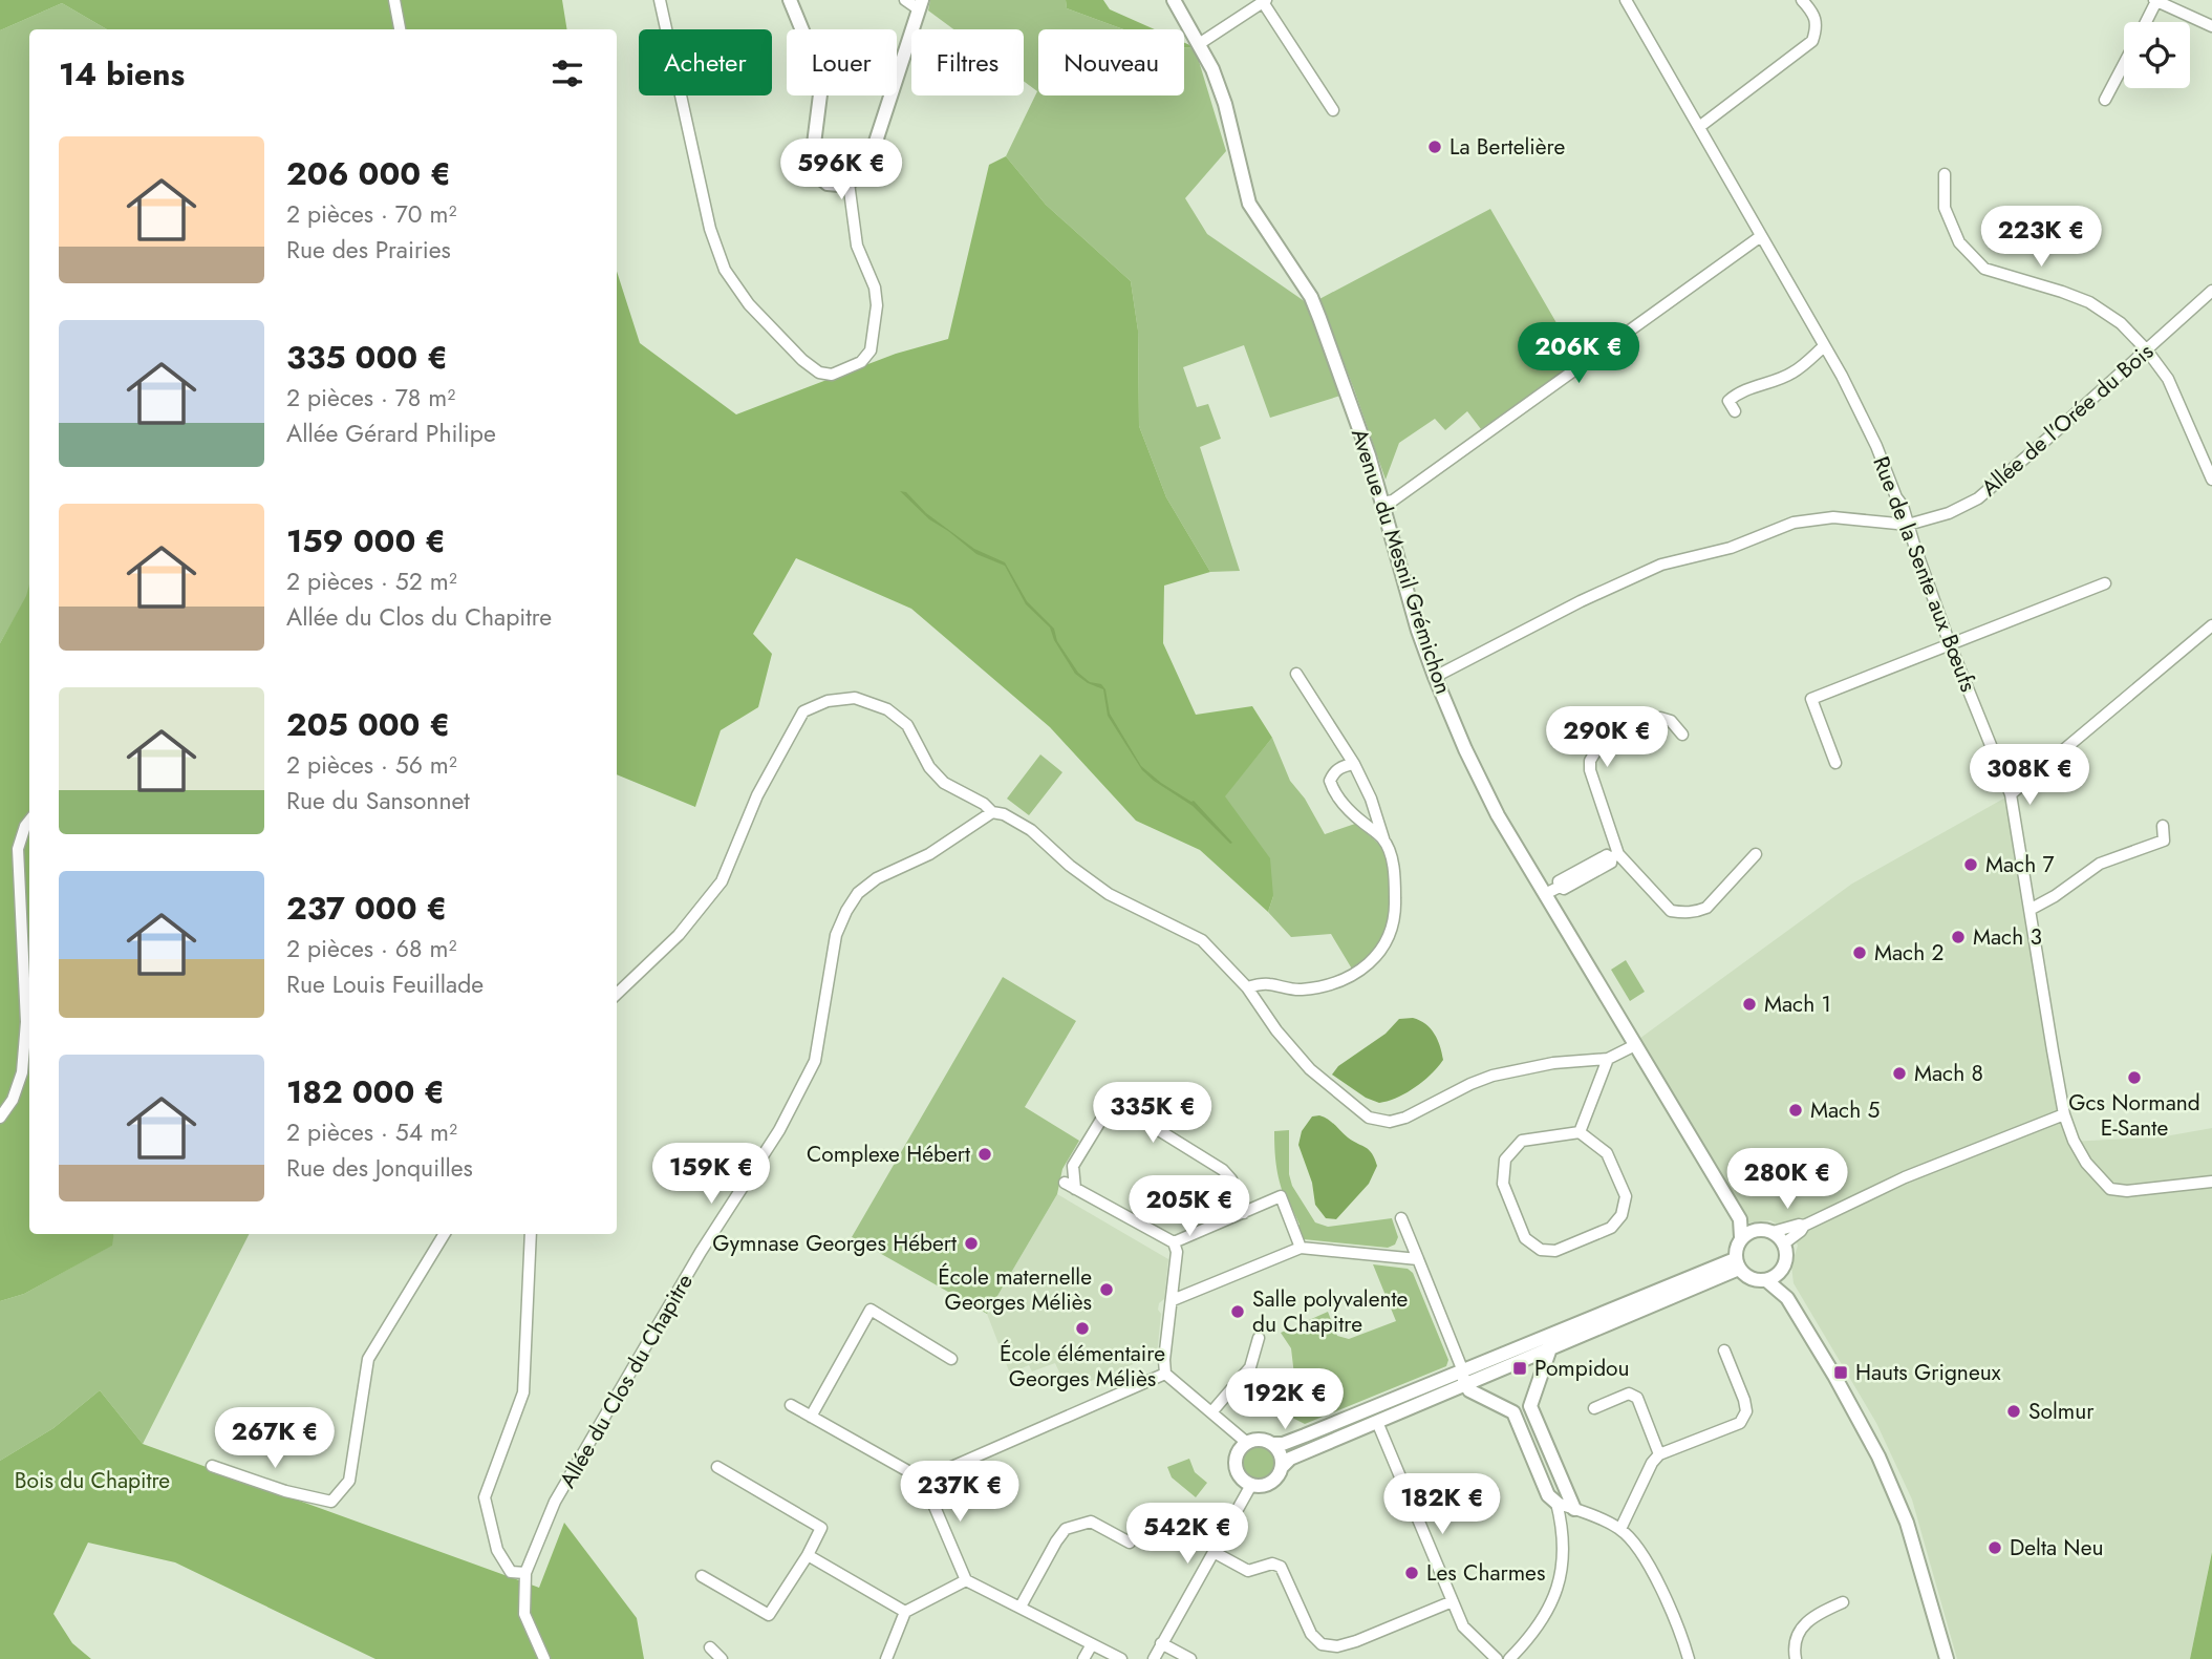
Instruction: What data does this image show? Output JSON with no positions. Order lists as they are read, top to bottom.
{
  "streets": {
    "street": [
      "Allée de l'Orée du Bois",
      "Avenue du Mesnil Grémichon",
      "Rue de la Sente aux Bœufs",
      "Allée du Clos du Chapitre"
    ]
  },
  "crossings": [
    ["Allée de l'Orée du Bois", "Rue de la Sente aux Bœufs"]
  ],
  "parks": ["Bois du Chapitre"],
  "places": {
    "other": [
      "La Bertelière",
      "Mach 7",
      "Mach 3",
      "Mach 2",
      "Mach 1",
      "Mach 8",
      "Gcs Normand E-Sante",
      "Mach 5",
      "Complexe Hébert",
      "Gymnase Georges Hébert",
      "École maternelle Georges Méliès",
      "Salle polyvalente du Chapitre",
      "École élémentaire Georges Méliès",
      "Solmur",
      "Delta Neu",
      "Les Charmes"
    ],
    "transit": ["Pompidou", "Hauts Grigneux"]
  },
  "page": {
    "chip": [
      "Acheter",
      "Louer",
      "Filtres",
      "Nouveau"
    ],
    "heading": "14 biens",
    "list": [
      {
        "name": "206 000 €",
        "note": "2 pièces · 70 m² · Rue des Prairies"
      },
      {
        "name": "335 000 €",
        "note": "2 pièces · 78 m² · Allée Gérard Philipe"
      },
      {
        "name": "159 000 €",
        "note": "2 pièces · 52 m² · Allée du Clos du Chapitre"
      },
      {
        "name": "205 000 €",
        "note": "2 pièces · 56 m² · Rue du Sansonnet"
      },
      {
        "name": "237 000 €",
        "note": "2 pièces · 68 m² · Rue Louis Feuillade"
      },
      {
        "name": "182 000 €",
        "note": "2 pièces · 54 m² · Rue des Jonquilles"
      }
    ],
    "price": [
      "596K €",
      "223K €",
      "206K €",
      "290K €",
      "308K €",
      "335K €",
      "159K €",
      "280K €",
      "205K €",
      "192K €",
      "267K €",
      "237K €",
      "182K €",
      "542K €"
    ]
  }
}
